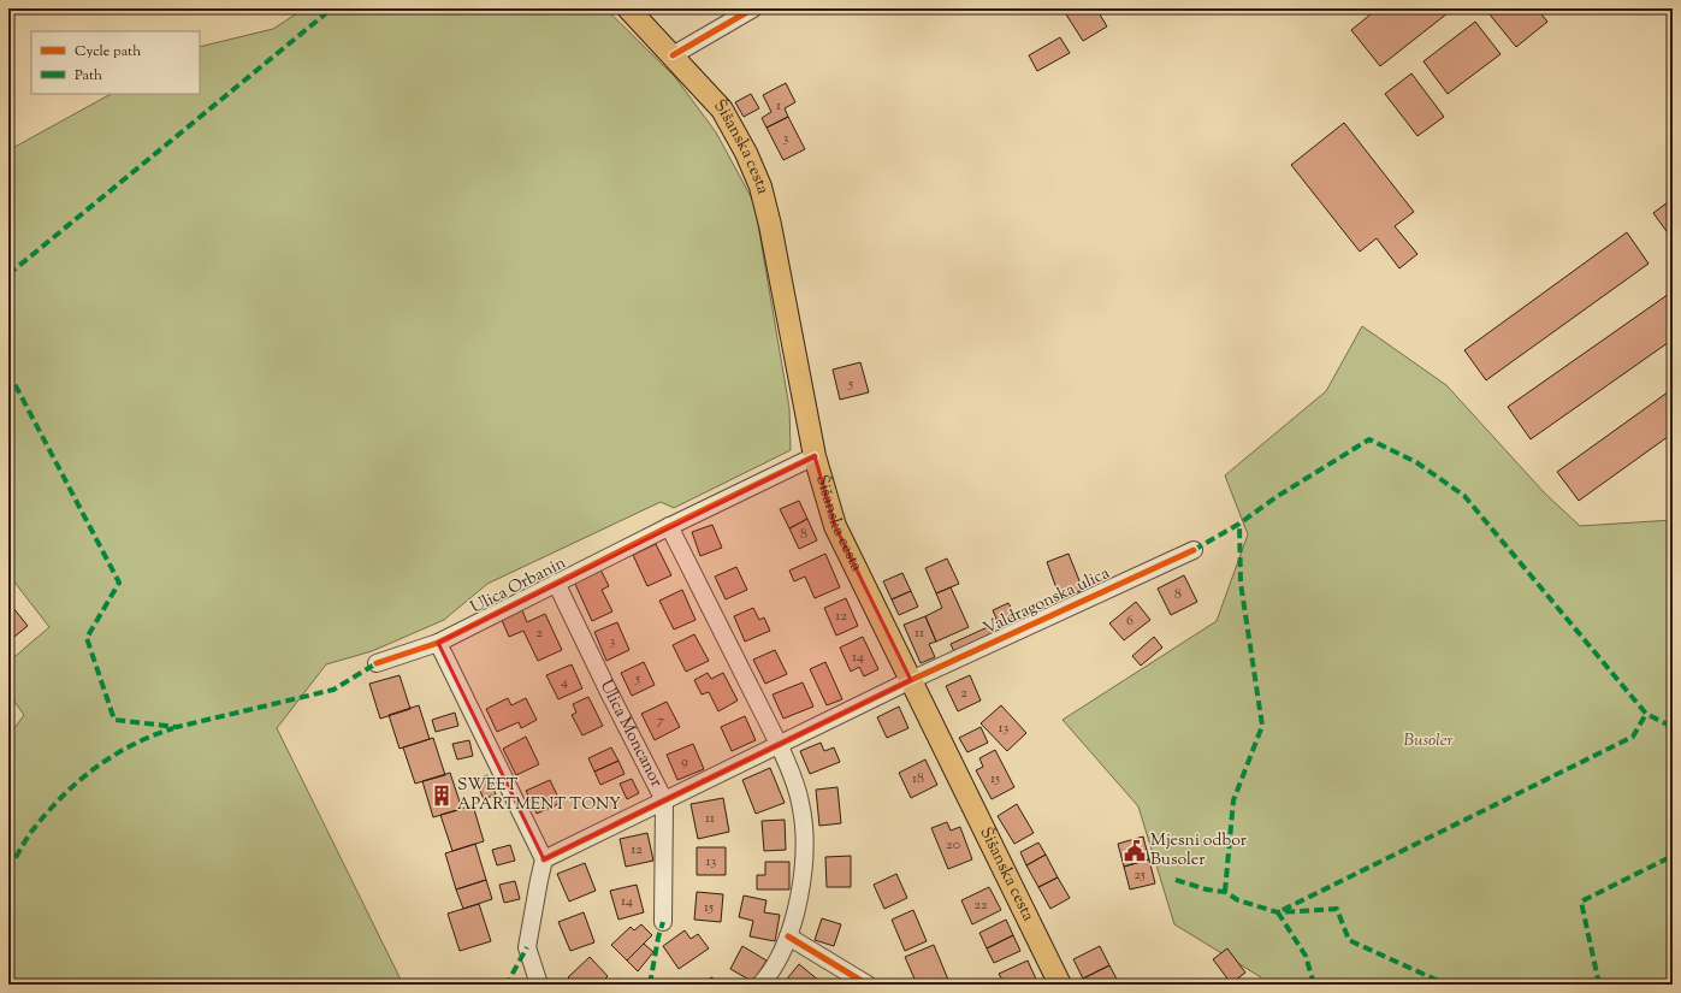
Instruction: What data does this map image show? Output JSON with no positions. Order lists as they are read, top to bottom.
{
  "streets": {
    "main road": ["Šišanska cesta"],
    "street": ["Ulica Orbanin", "Valdragonska ulica", "Ulica Moncanor"]
  },
  "crossings": [
    ["Šišanska cesta", "Ulica Orbanin"],
    ["Šišanska cesta", "Valdragonska ulica"],
    ["Ulica Orbanin", "Ulica Moncanor"]
  ],
  "parks": ["Busoler"],
  "places": {
    "building": ["SWEET APARTMENT TONY"],
    "public building": ["Mjesni odbor Busoler"]
  },
  "house_numbers": [
    "1",
    "3",
    "5",
    "8",
    "8",
    "12",
    "6",
    "2",
    "11",
    "3",
    "14",
    "5",
    "4",
    "2",
    "7",
    "13",
    "9",
    "18",
    "15",
    "11",
    "20",
    "12",
    "13",
    "25",
    "14",
    "22",
    "15"
  ],
  "legend": ["Cycle path", "Path"]
}
